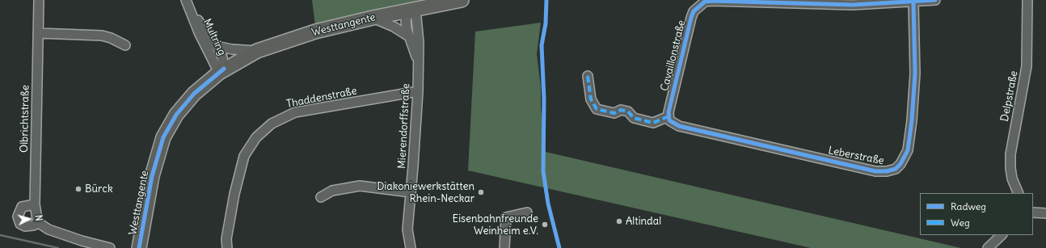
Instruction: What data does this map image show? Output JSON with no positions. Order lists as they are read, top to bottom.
{
  "streets": {
    "main road": ["Westtangente"],
    "street": [
      "Multring",
      "Cavaillonstraße",
      "Delpstraße",
      "Thaddenstraße",
      "Olbrichtstraße",
      "Mierendorffstraße",
      "Leberstraße"
    ]
  },
  "crossings": [
    ["Westtangente", "Multring"],
    ["Westtangente", "Mierendorffstraße"],
    ["Cavaillonstraße", "Leberstraße"],
    ["Thaddenstraße", "Mierendorffstraße"]
  ],
  "places": [
    "Bürck",
    "Diakoniewerkstätten Rhein-Neckar",
    "Altindal",
    "Eisenbahnfreunde Weinheim e.V."
  ],
  "legend": ["Radweg", "Weg"],
  "north": "right"
}
